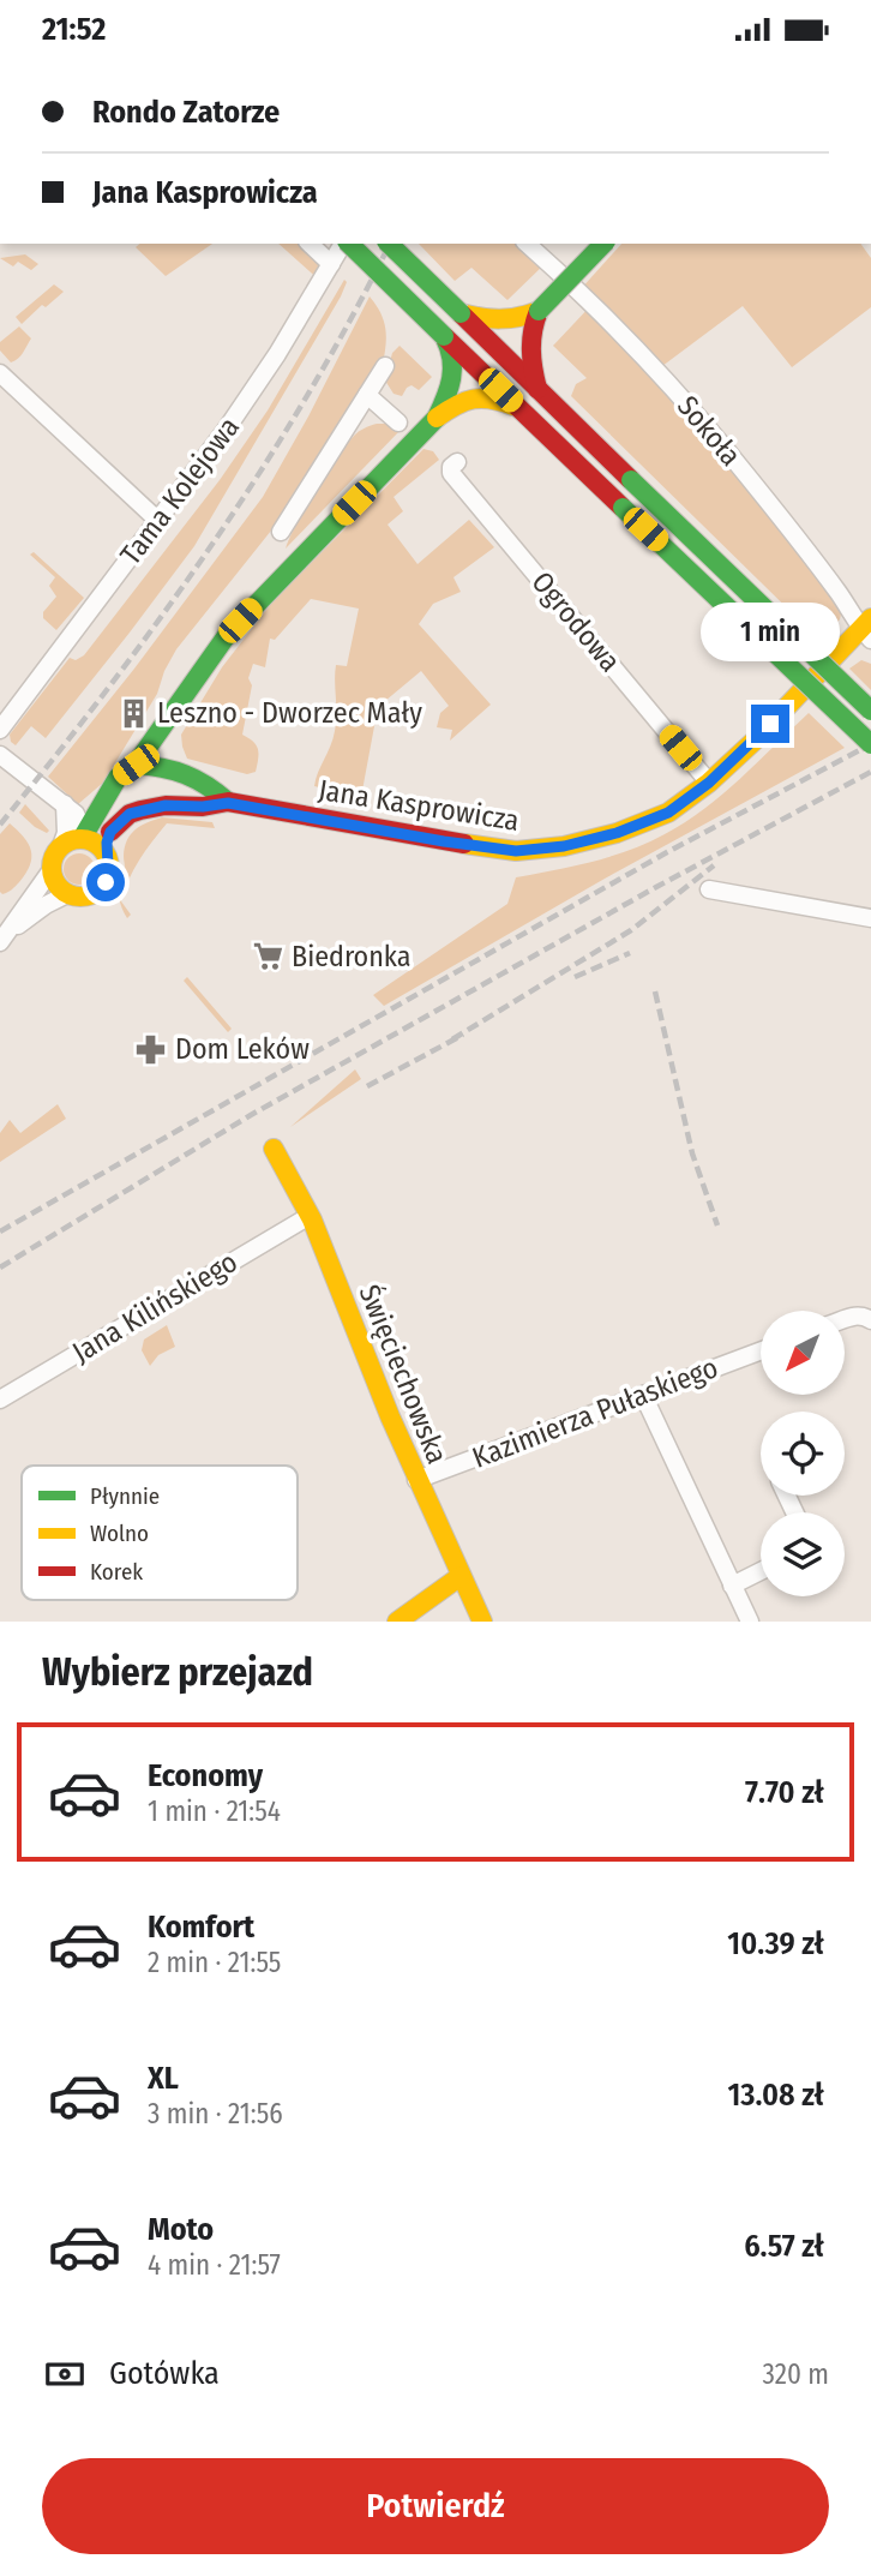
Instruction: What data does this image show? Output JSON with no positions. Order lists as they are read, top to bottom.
{
  "streets": {
    "street": [
      "Sokoła",
      "Tama Kolejowa",
      "Ogrodowa",
      "Jana Kasprowicza",
      "Jana Kilińskiego",
      "Święciechowska",
      "Kazimierza Pułaskiego"
    ]
  },
  "crossings": [
    ["Sokoła", "Jana Kasprowicza"],
    ["Ogrodowa", "Jana Kasprowicza"],
    ["Jana Kilińskiego", "Święciechowska"],
    ["Święciechowska", "Kazimierza Pułaskiego"]
  ],
  "places": {
    "building": ["Leszno - Dworzec Mały"],
    "supermarket": ["Biedronka"],
    "pharmacy": ["Dom Leków"]
  },
  "legend": ["Płynnie", "Wolno", "Korek"],
  "north": "bottom left",
  "page": {
    "status": "21:52",
    "banner": ["Rondo Zatorze", "Jana Kasprowicza"],
    "bubble": "1 min",
    "heading": "Wybierz przejazd",
    "list": [
      {
        "name": "Economy",
        "note": "1 min · 21:54",
        "value": "7.70 zł"
      },
      {
        "name": "Komfort",
        "note": "2 min · 21:55",
        "value": "10.39 zł"
      },
      {
        "name": "XL",
        "note": "3 min · 21:56",
        "value": "13.08 zł"
      },
      {
        "name": "Moto",
        "note": "4 min · 21:57",
        "value": "6.57 zł"
      }
    ],
    "pay": ["Gotówka", "320 m"],
    "buttons": "Potwierdź"
  }
}
